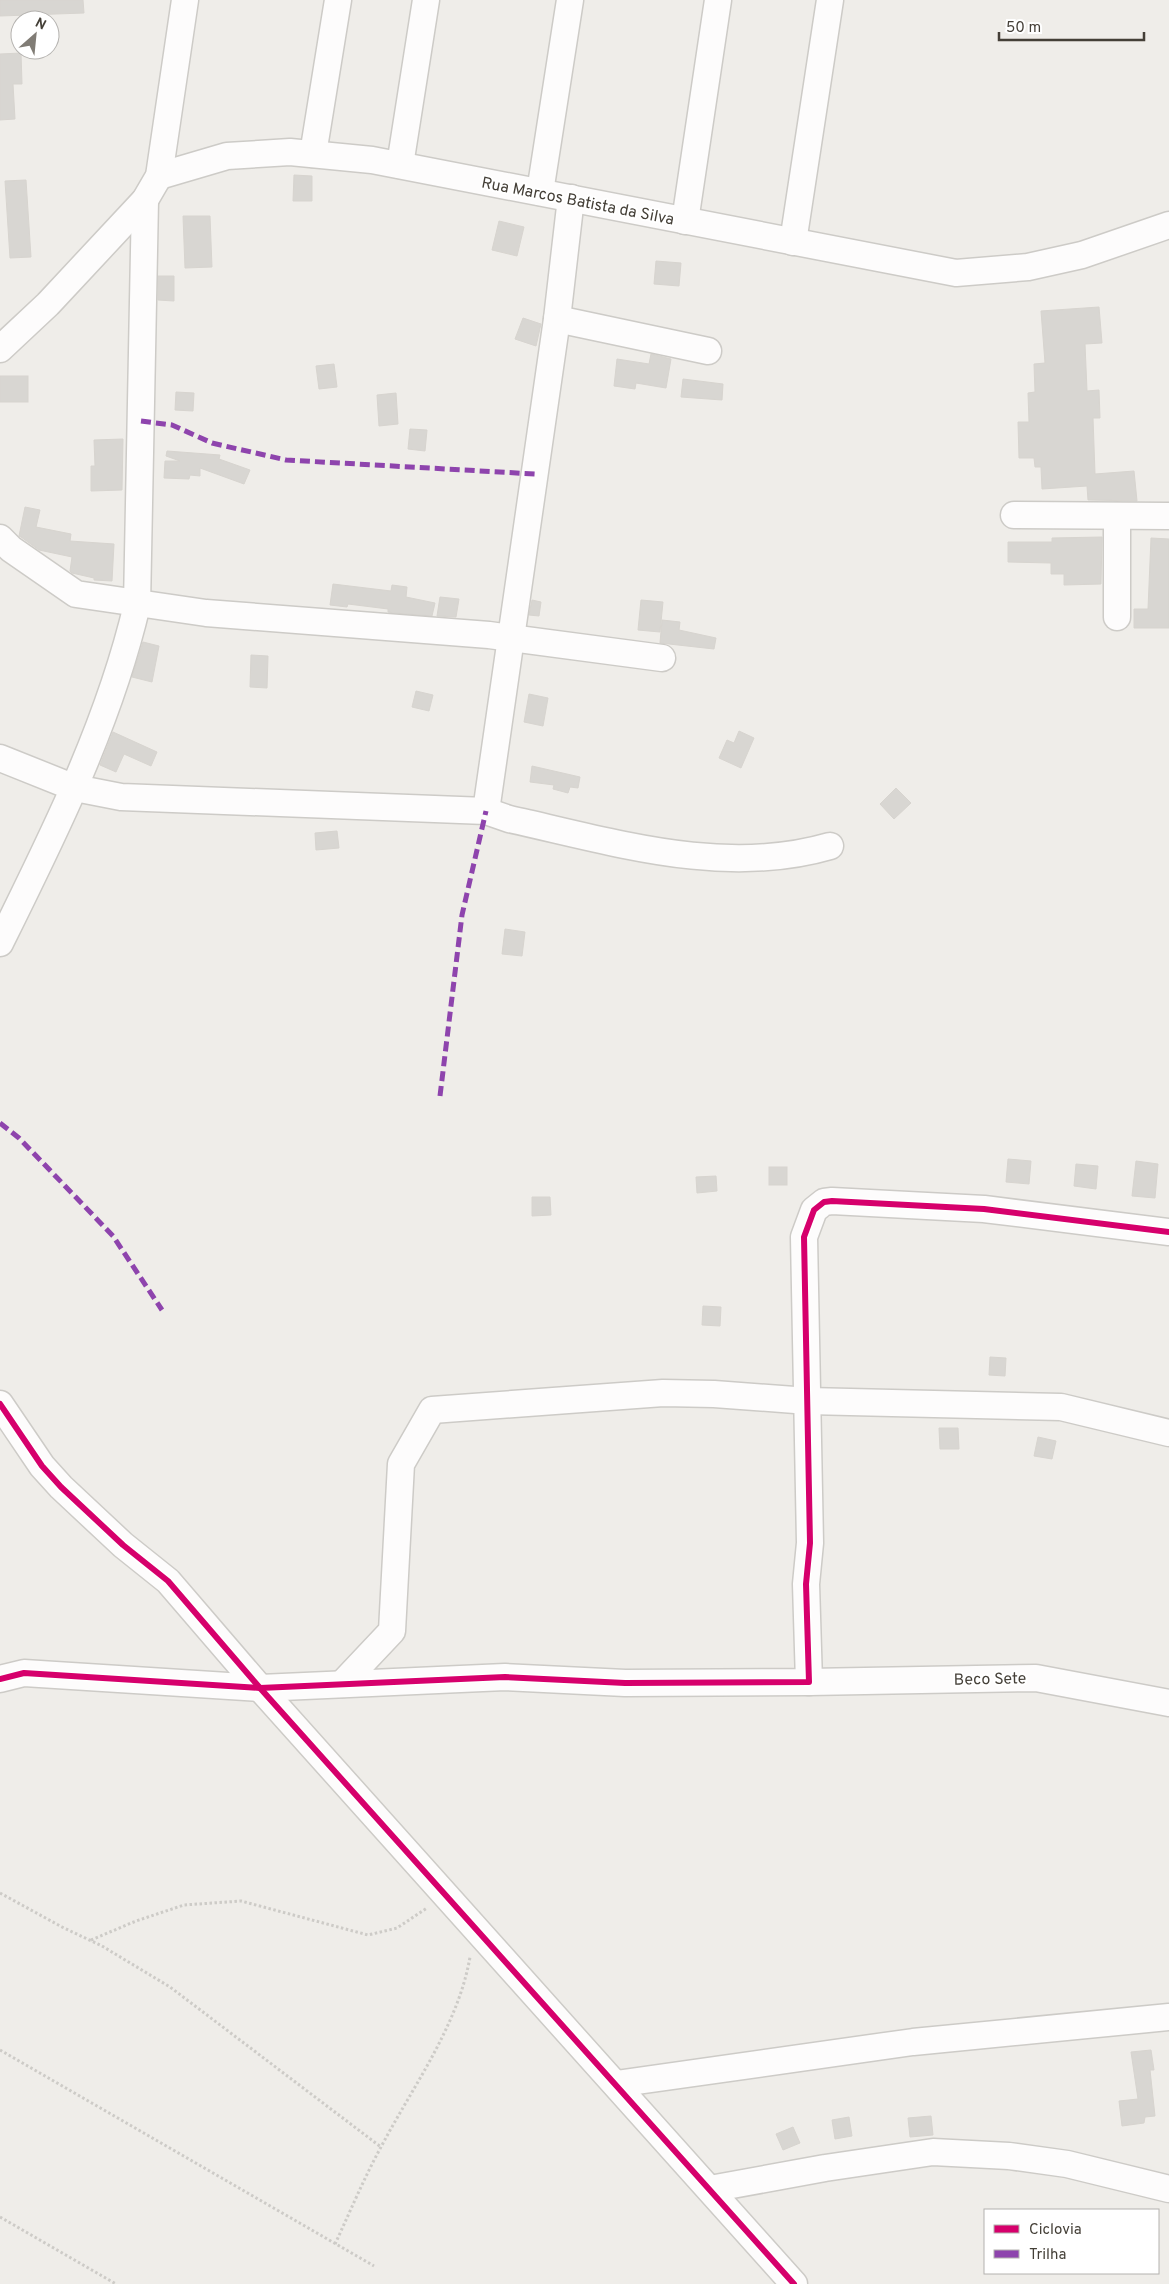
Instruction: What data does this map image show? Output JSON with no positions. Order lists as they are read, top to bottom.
{
  "streets": {
    "street": ["Rua Marcos Batista da Silva", "Beco Sete"]
  },
  "legend": ["Ciclovia", "Trilha"],
  "scale_bar": "50 m",
  "north": "top right"
}
